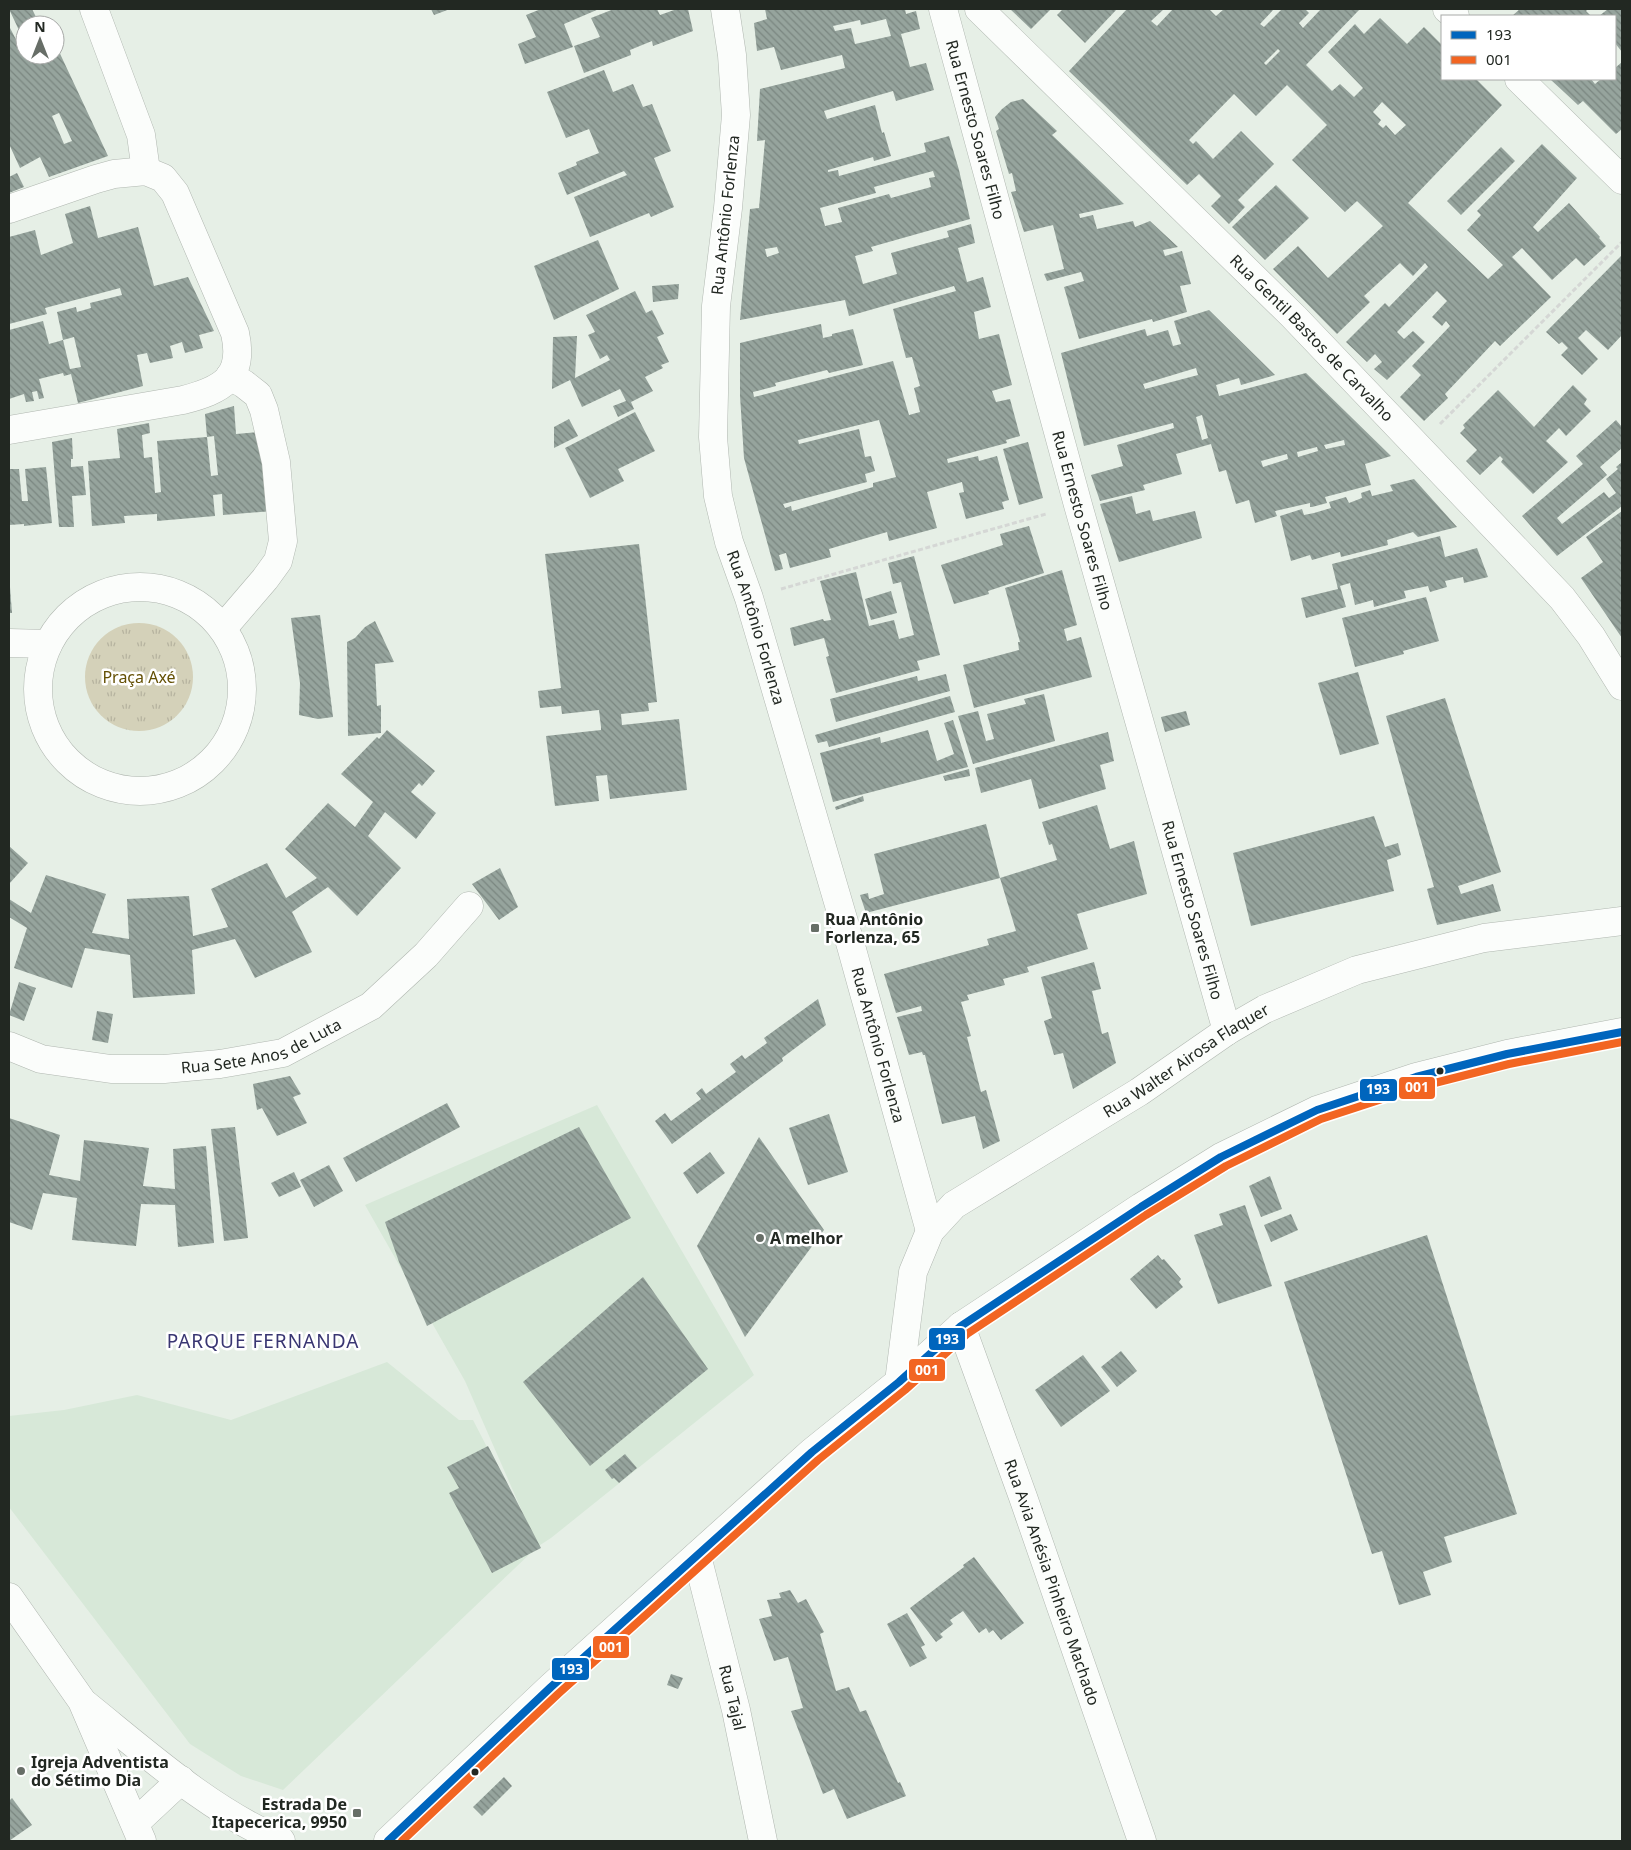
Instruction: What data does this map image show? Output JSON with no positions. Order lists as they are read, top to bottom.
{
  "streets": {
    "street": [
      "Rua Ernesto Soares Filho",
      "Rua Antônio Forlenza",
      "Rua Gentil Bastos de Carvalho",
      "Rua Sete Anos de Luta",
      "Rua Walter Airosa Flaquer",
      "Rua Avia Anésia Pinheiro Machado",
      "Rua Tajal"
    ]
  },
  "crossings": [
    ["Rua Ernesto Soares Filho", "Rua Walter Airosa Flaquer"],
    ["Rua Antônio Forlenza", "Rua Walter Airosa Flaquer"]
  ],
  "districts": ["PARQUE FERNANDA"],
  "parks": ["Praça Axé"],
  "places": {
    "transit": ["Rua Antônio Forlenza, 65", "Estrada De Itapecerica, 9950"],
    "other": ["A melhor", "Igreja Adventista do Sétimo Dia"]
  },
  "lines": ["transit line 193", "transit line 001"],
  "legend": ["193", "001"],
  "north": "top"
}
